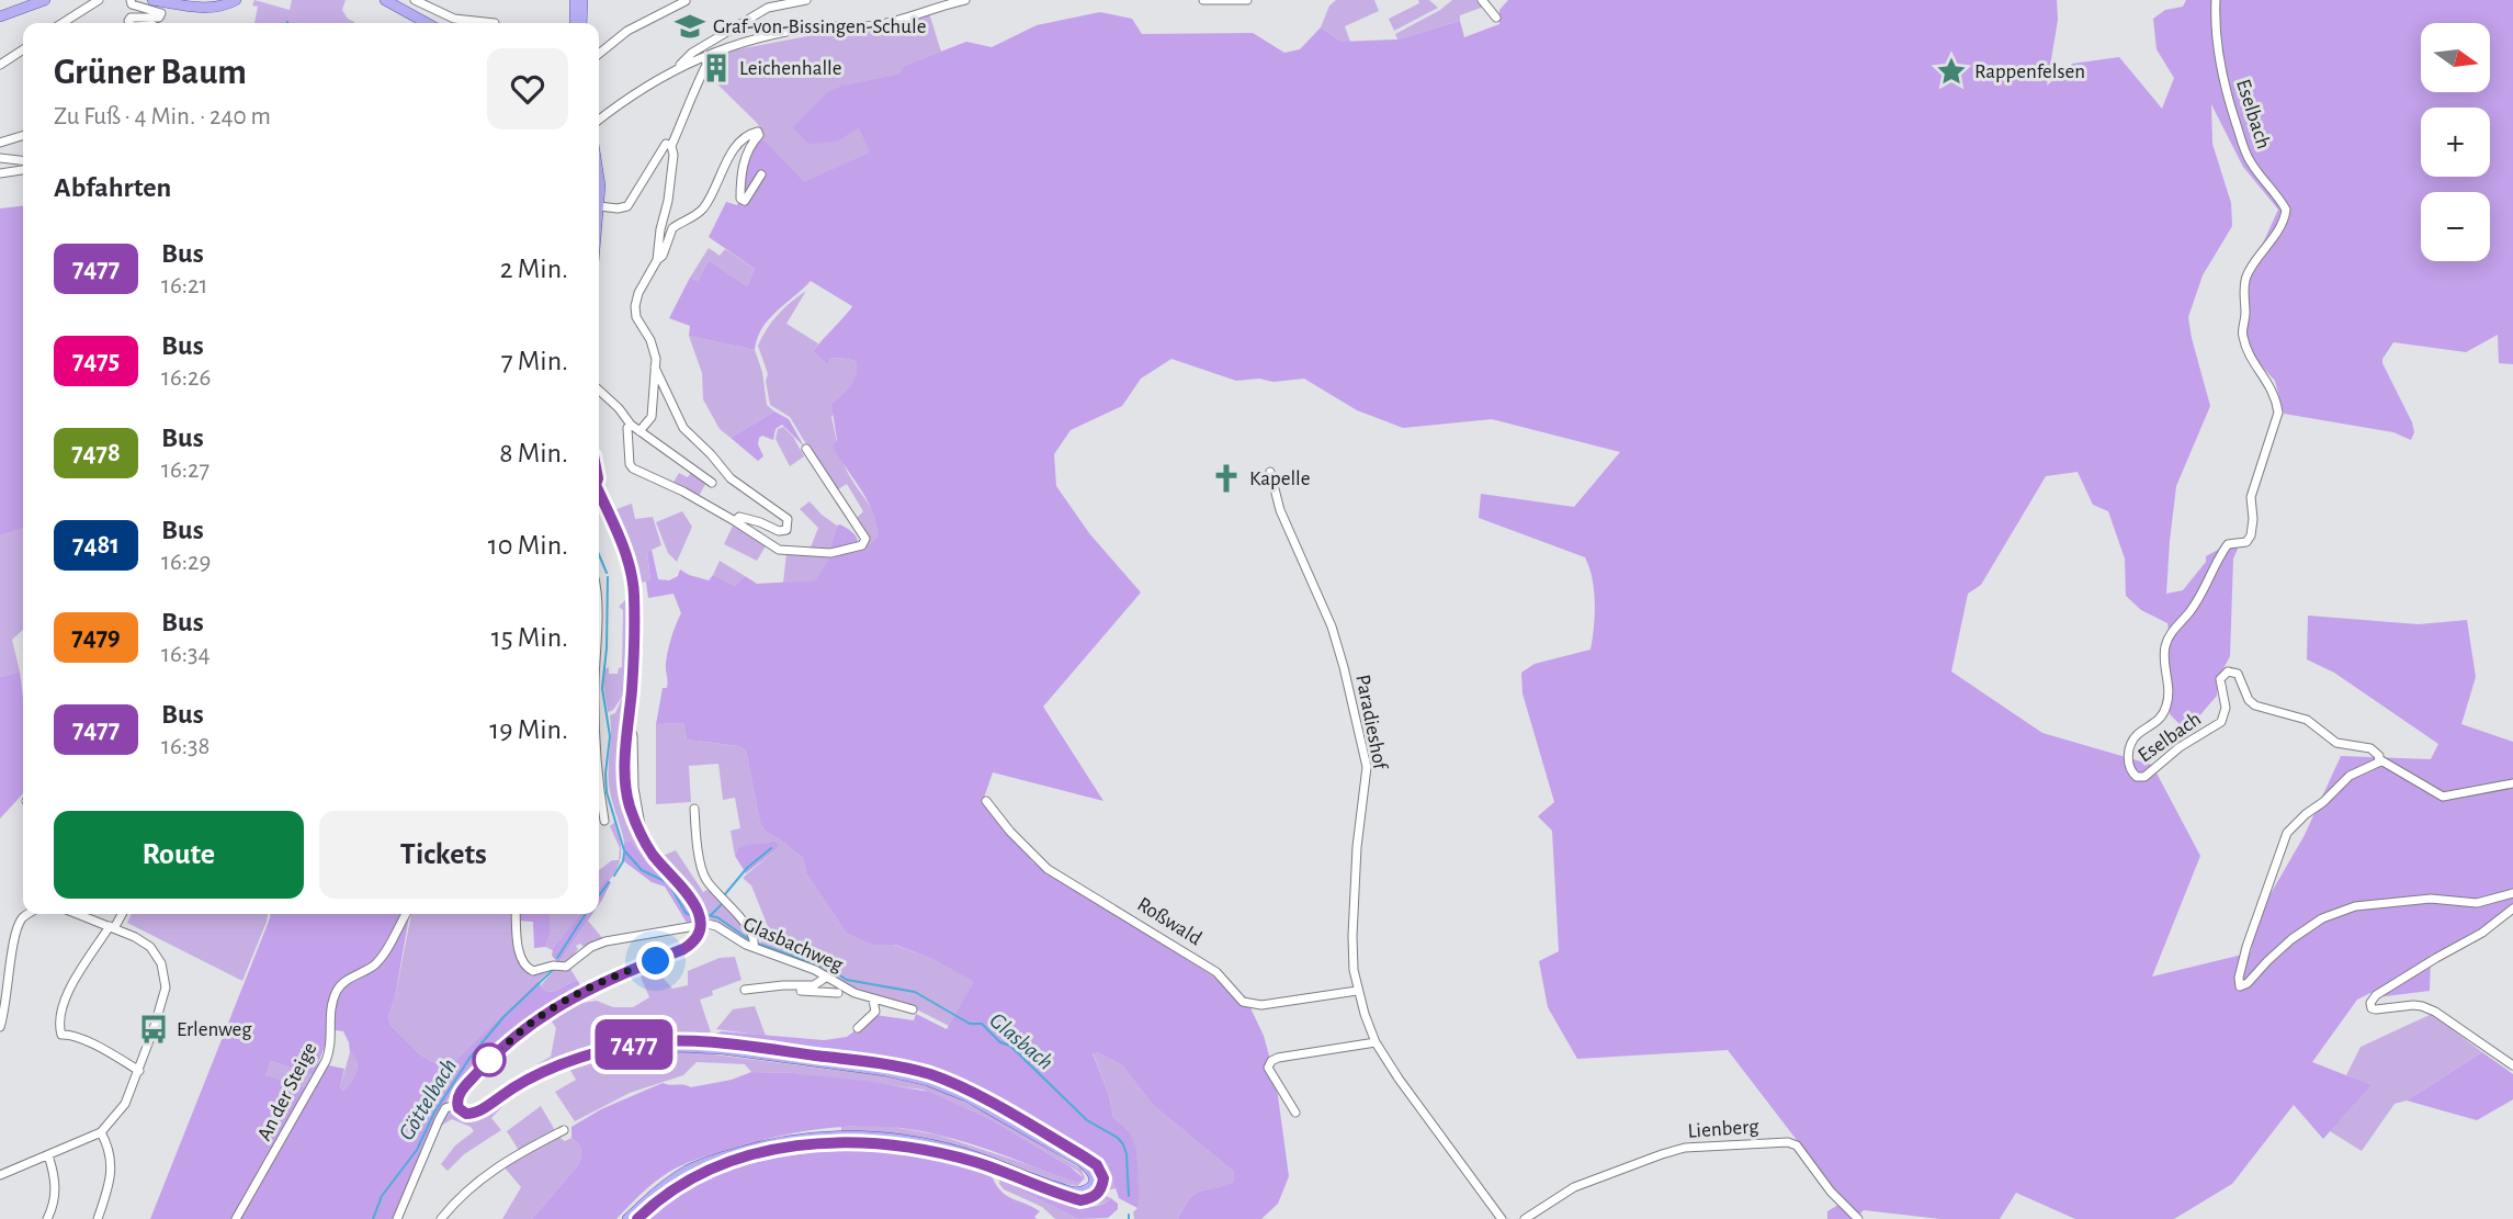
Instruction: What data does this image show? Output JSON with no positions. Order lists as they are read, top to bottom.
{
  "streets": {
    "street": [
      "Eselbach",
      "Paradieshof",
      "Roßwald",
      "Glasbachweg",
      "An der Steige",
      "Lienberg"
    ]
  },
  "crossings": [
    ["Paradieshof", "Roßwald"]
  ],
  "water": ["Glasbach", "Göttelbach"],
  "places": {
    "school or university": ["Graf-von-Bissingen-Schule"],
    "building": ["Leichenhalle"],
    "place": ["Rappenfelsen"],
    "church": ["Kapelle"],
    "bus stop": ["Erlenweg"]
  },
  "lines": ["bus line 7477"],
  "north": "right",
  "page": {
    "on_map": "7477",
    "map_buttons": ["+", "−"],
    "heading": [
      ["Grüner Baum", "Zu Fuß · 4 Min. · 240 m"],
      "Abfahrten"
    ],
    "list": [
      {
        "mark": "7477",
        "name": "Bus",
        "note": "16:21",
        "value": "2 Min."
      },
      {
        "mark": "7475",
        "name": "Bus",
        "note": "16:26",
        "value": "7 Min."
      },
      {
        "mark": "7478",
        "name": "Bus",
        "note": "16:27",
        "value": "8 Min."
      },
      {
        "mark": "7481",
        "name": "Bus",
        "note": "16:29",
        "value": "10 Min."
      },
      {
        "mark": "7479",
        "name": "Bus",
        "note": "16:34",
        "value": "15 Min."
      },
      {
        "mark": "7477",
        "name": "Bus",
        "note": "16:38",
        "value": "19 Min."
      }
    ],
    "buttons": ["Route", "Tickets"]
  }
}
